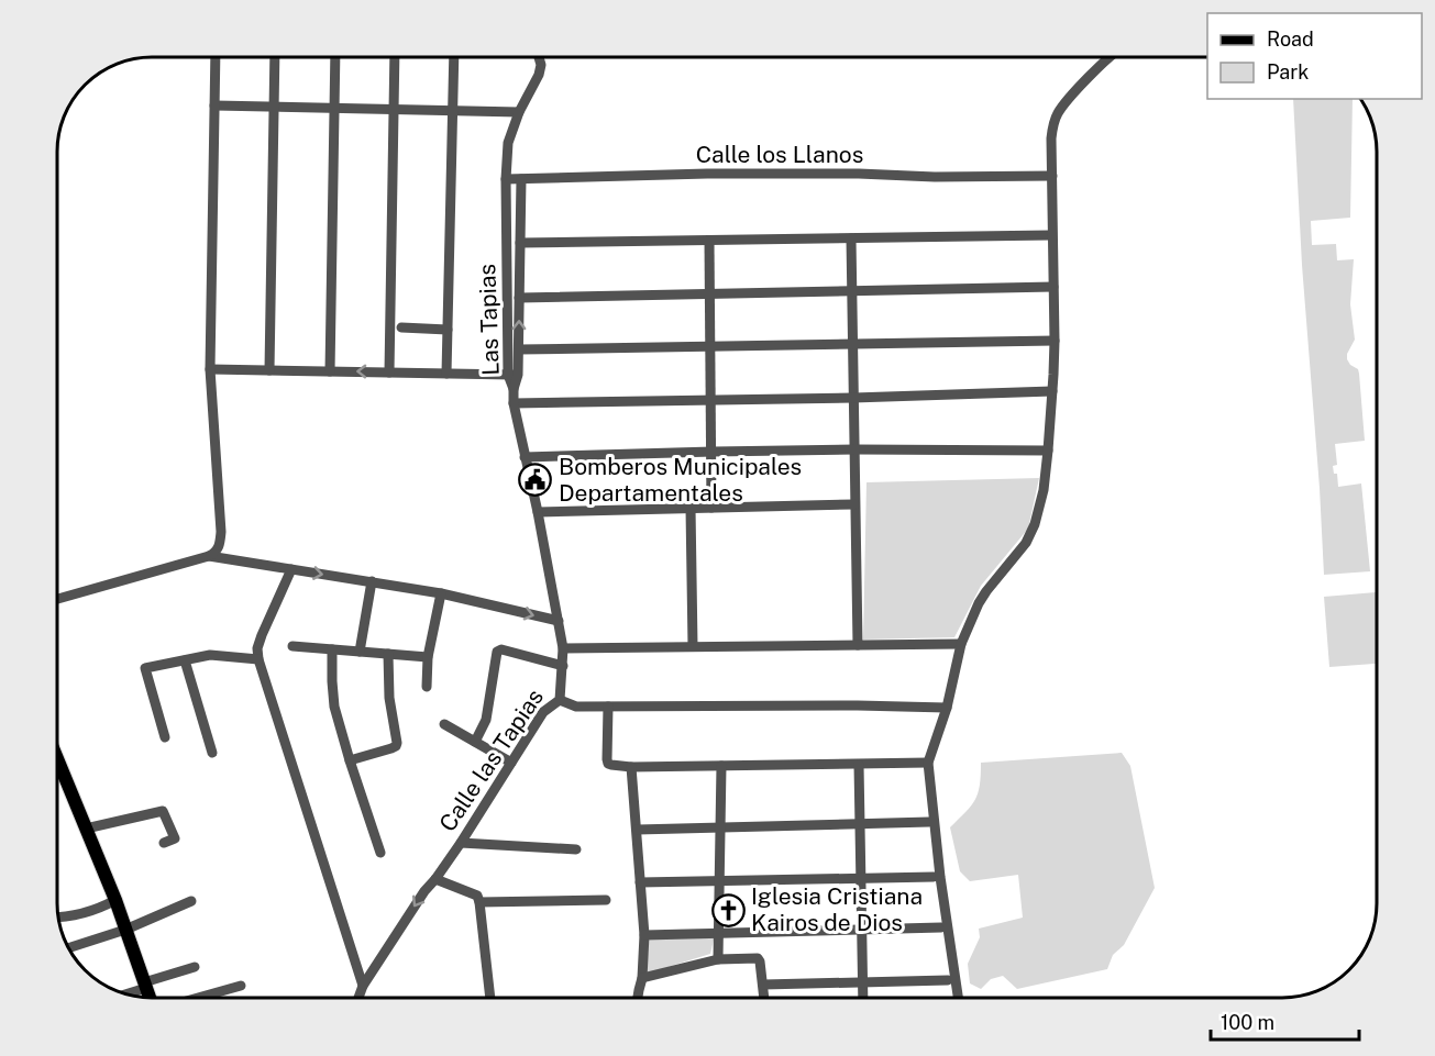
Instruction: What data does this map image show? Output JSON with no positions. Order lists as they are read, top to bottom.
{
  "streets": {
    "street": ["Calle los Llanos", "Las Tapias", "Calle las Tapias"]
  },
  "crossings": [
    ["Calle los Llanos", "Las Tapias"],
    ["Las Tapias", "Calle las Tapias"]
  ],
  "places": {
    "public building": ["Bomberos Municipales Departamentales"],
    "church": ["Iglesia Cristiana Kairos de Dios"]
  },
  "legend": ["Road", "Park"],
  "scale_bar": "100 m"
}
